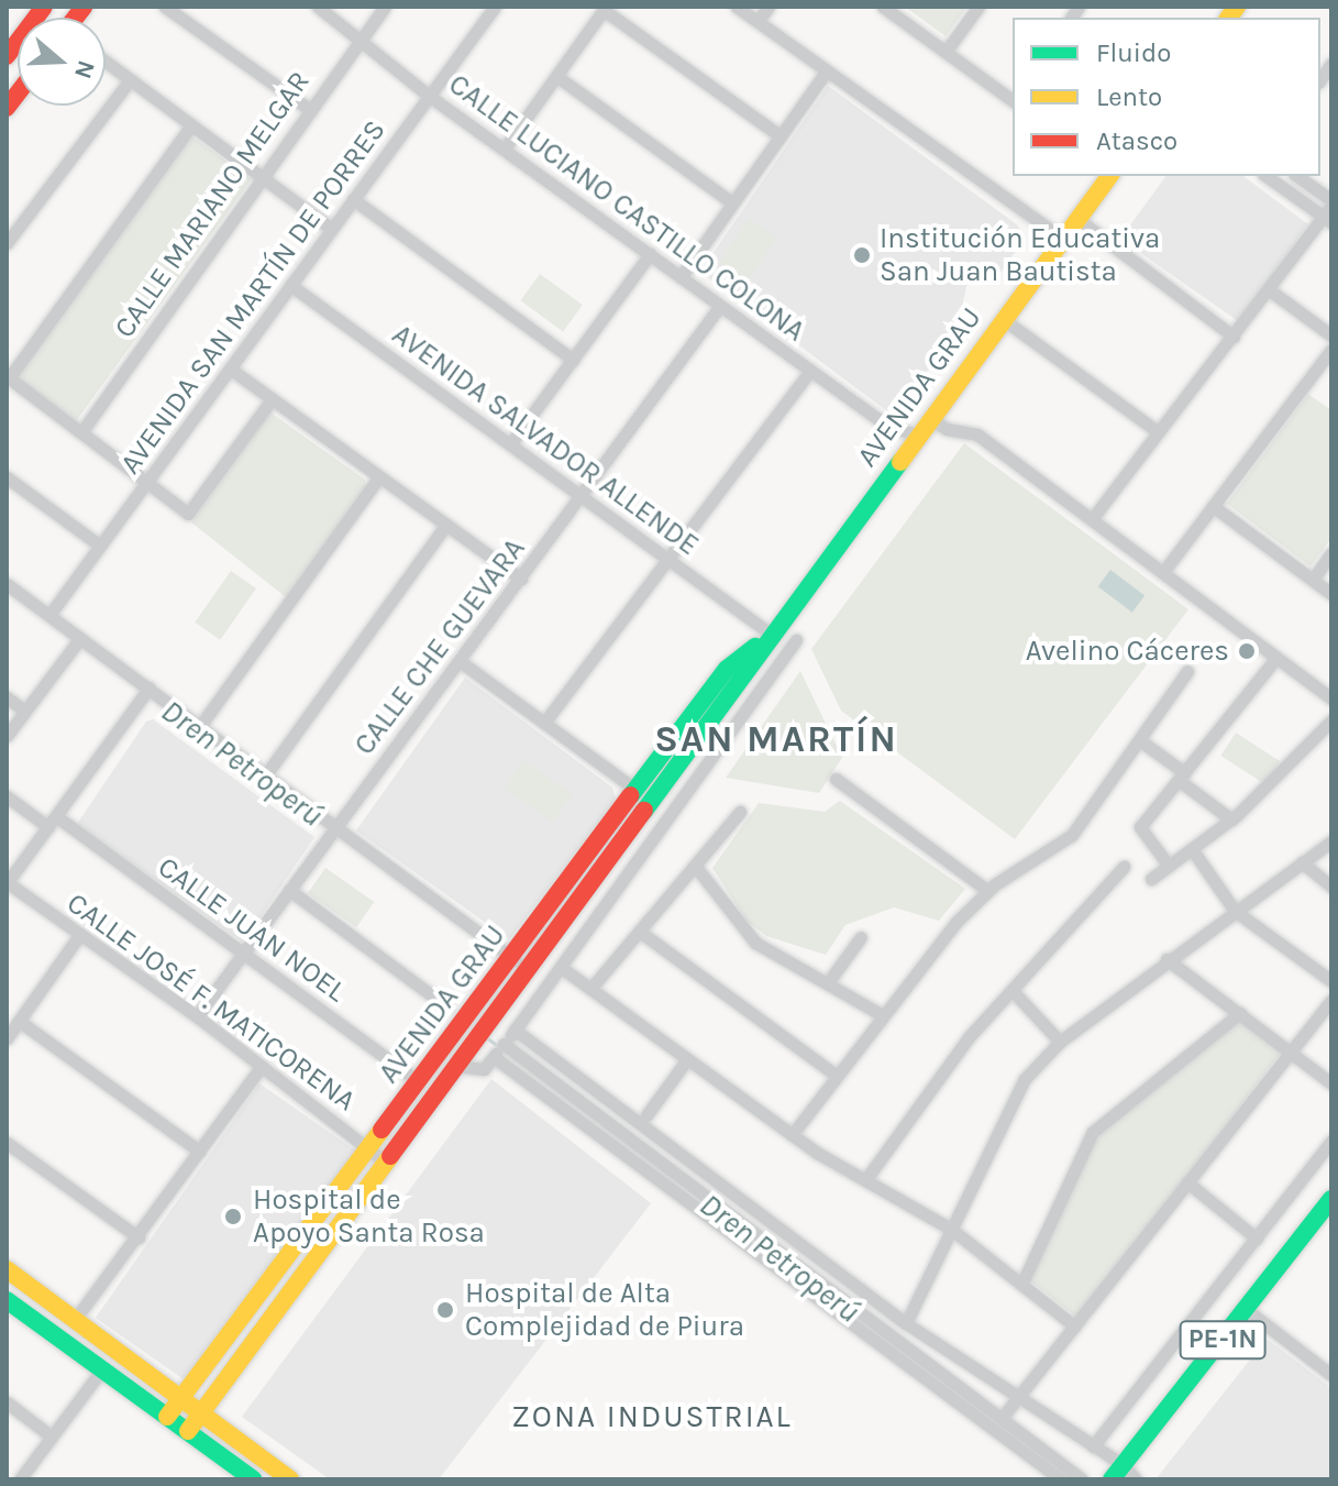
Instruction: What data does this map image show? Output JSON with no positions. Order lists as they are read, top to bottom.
{
  "streets": {
    "main road": ["AVENIDA GRAU", "PE-1N"],
    "street": [
      "CALLE MARIANO MELGAR",
      "CALLE LUCIANO CASTILLO COLONA",
      "AVENIDA SAN MARTÍN DE PORRES",
      "AVENIDA SALVADOR ALLENDE",
      "CALLE CHE GUEVARA",
      "CALLE JUAN NOEL",
      "CALLE JOSÉ F. MATICORENA"
    ]
  },
  "crossings": [
    ["CALLE MARIANO MELGAR", "CALLE LUCIANO CASTILLO COLONA"],
    ["CALLE LUCIANO CASTILLO COLONA", "AVENIDA SAN MARTÍN DE PORRES"],
    ["CALLE LUCIANO CASTILLO COLONA", "AVENIDA GRAU"],
    ["CALLE LUCIANO CASTILLO COLONA", "CALLE CHE GUEVARA"],
    ["AVENIDA SAN MARTÍN DE PORRES", "AVENIDA SALVADOR ALLENDE"],
    ["AVENIDA GRAU", "AVENIDA SALVADOR ALLENDE"],
    ["AVENIDA GRAU", "CALLE JUAN NOEL"],
    ["AVENIDA GRAU", "CALLE JOSÉ F. MATICORENA"],
    ["AVENIDA SALVADOR ALLENDE", "CALLE CHE GUEVARA"],
    ["CALLE CHE GUEVARA", "CALLE JUAN NOEL"],
    ["CALLE CHE GUEVARA", "CALLE JOSÉ F. MATICORENA"]
  ],
  "districts": ["SAN MARTÍN", "ZONA INDUSTRIAL"],
  "water": ["Dren Petroperú"],
  "places": [
    "Institución Educativa San Juan Bautista",
    "Avelino Cáceres",
    "Hospital de Apoyo Santa Rosa",
    "Hospital de Alta Complejidad de Piura"
  ],
  "legend": ["Fluido", "Lento", "Atasco"],
  "north": "right"
}
